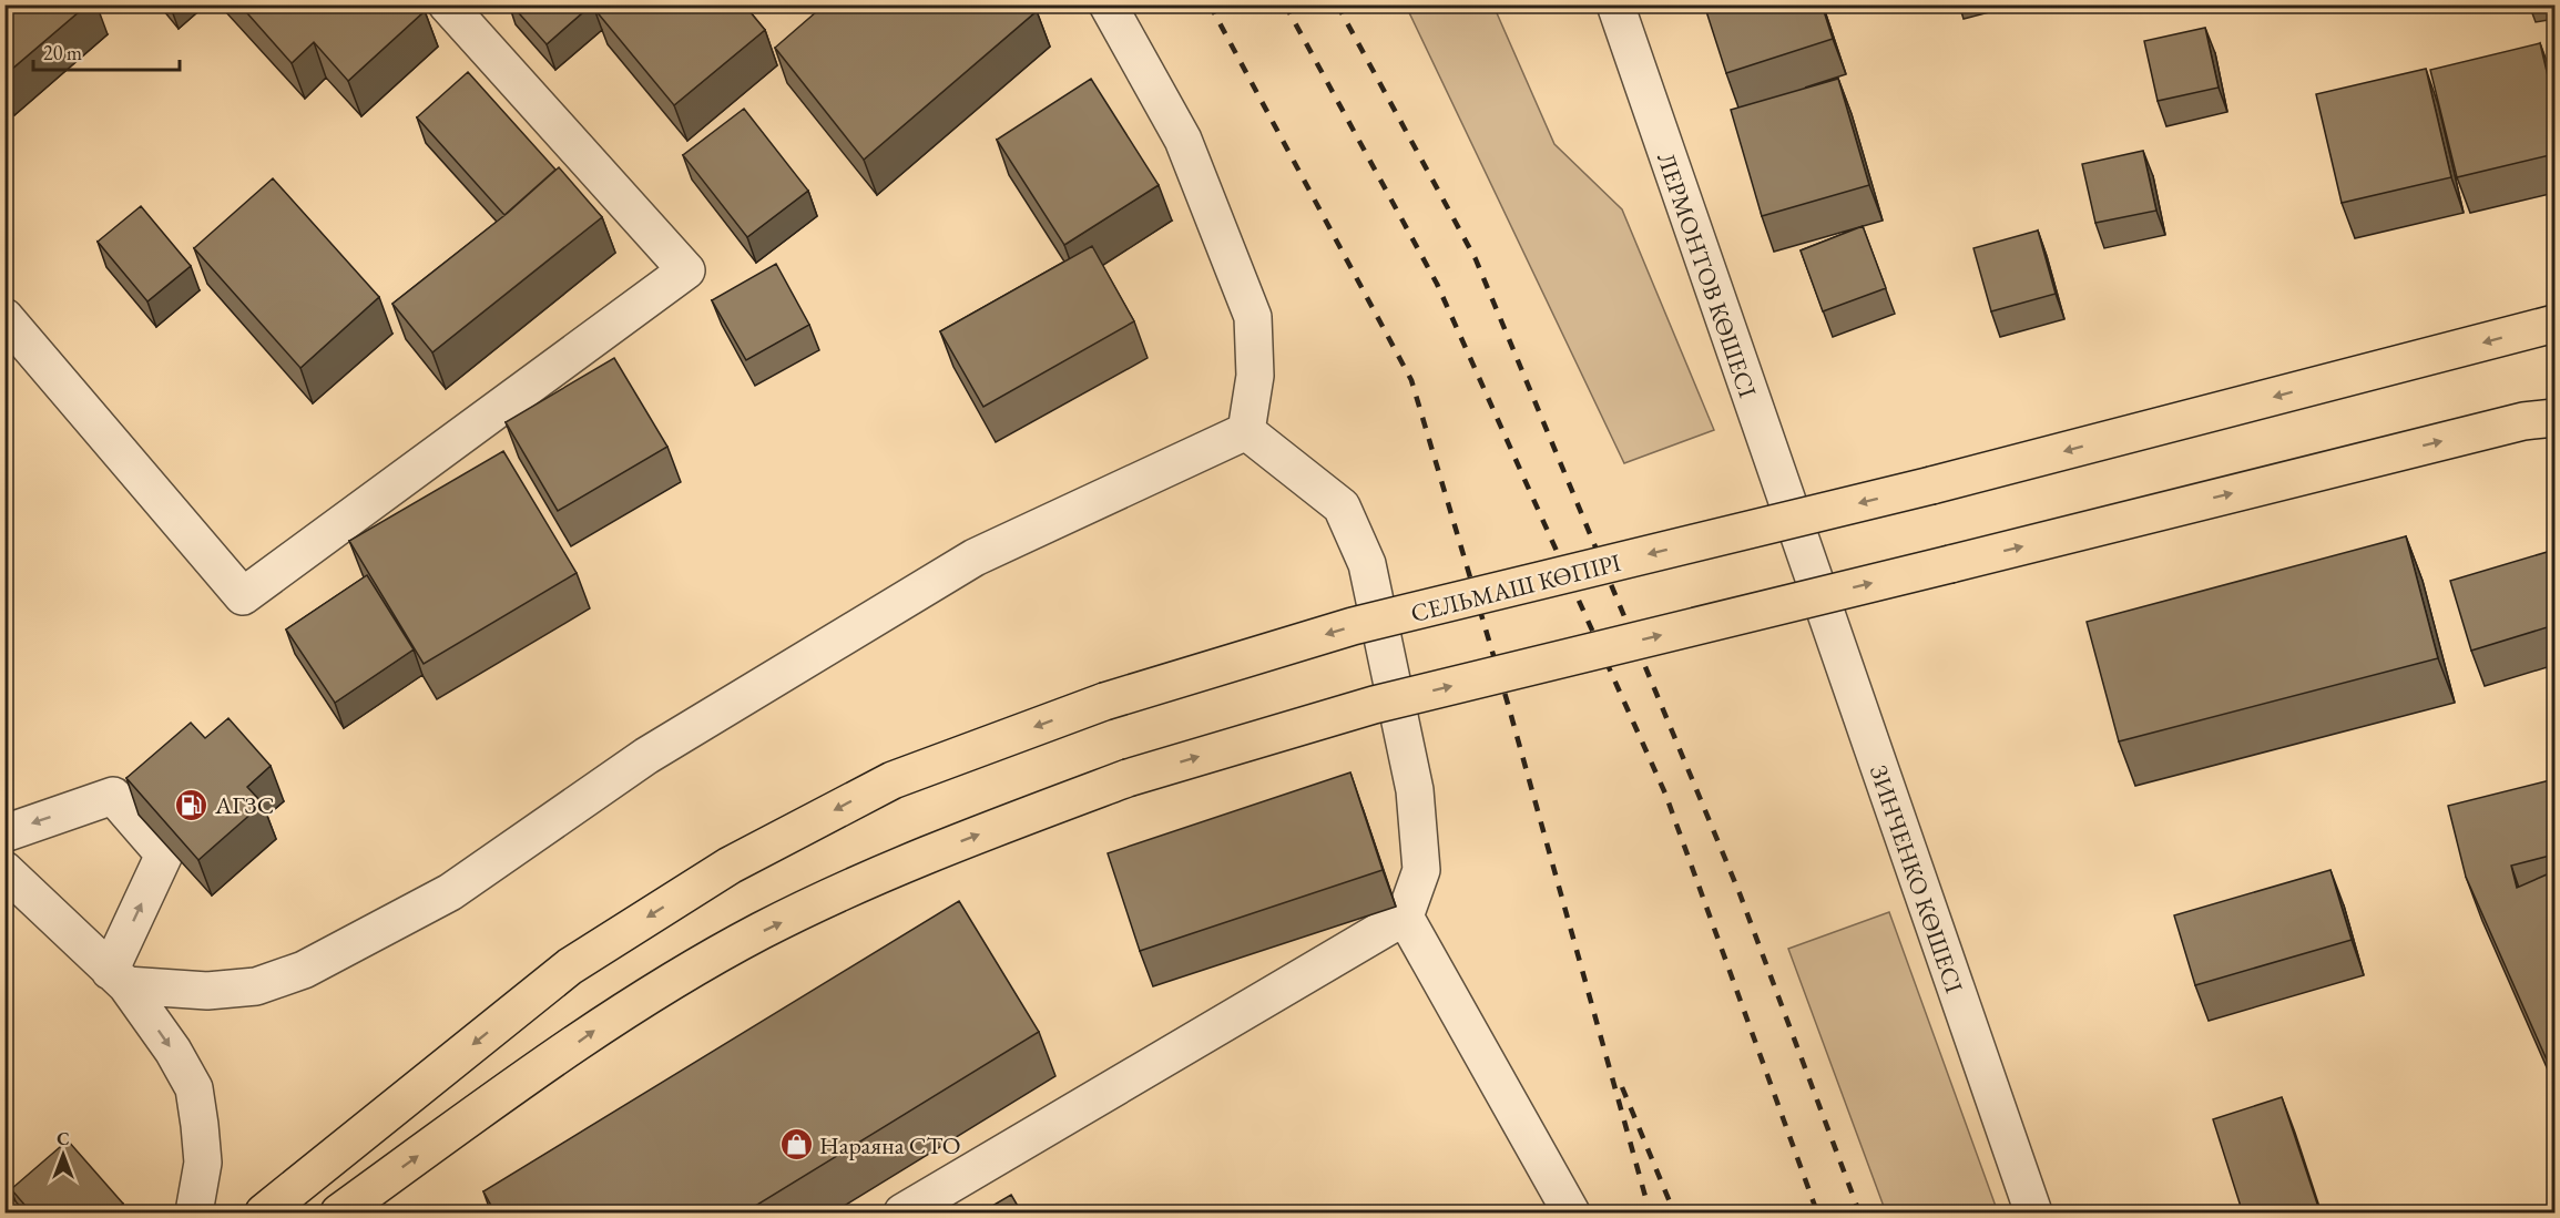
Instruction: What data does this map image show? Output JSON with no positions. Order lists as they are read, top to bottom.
{
  "streets": {
    "main road": ["СЕЛЬМАШ КӨПІРІ"],
    "street": ["ЛЕРМОНТОВ КӨШЕСІ", "ЗИНЧЕНКО КӨШЕСІ"]
  },
  "crossings": [
    ["ЛЕРМОНТОВ КӨШЕСІ", "ЗИНЧЕНКО КӨШЕСІ"]
  ],
  "places": {
    "fuel station": ["АГЗС"],
    "shop": ["Нараяна СТО"]
  },
  "scale_bar": "20 m",
  "north": "top"
}
